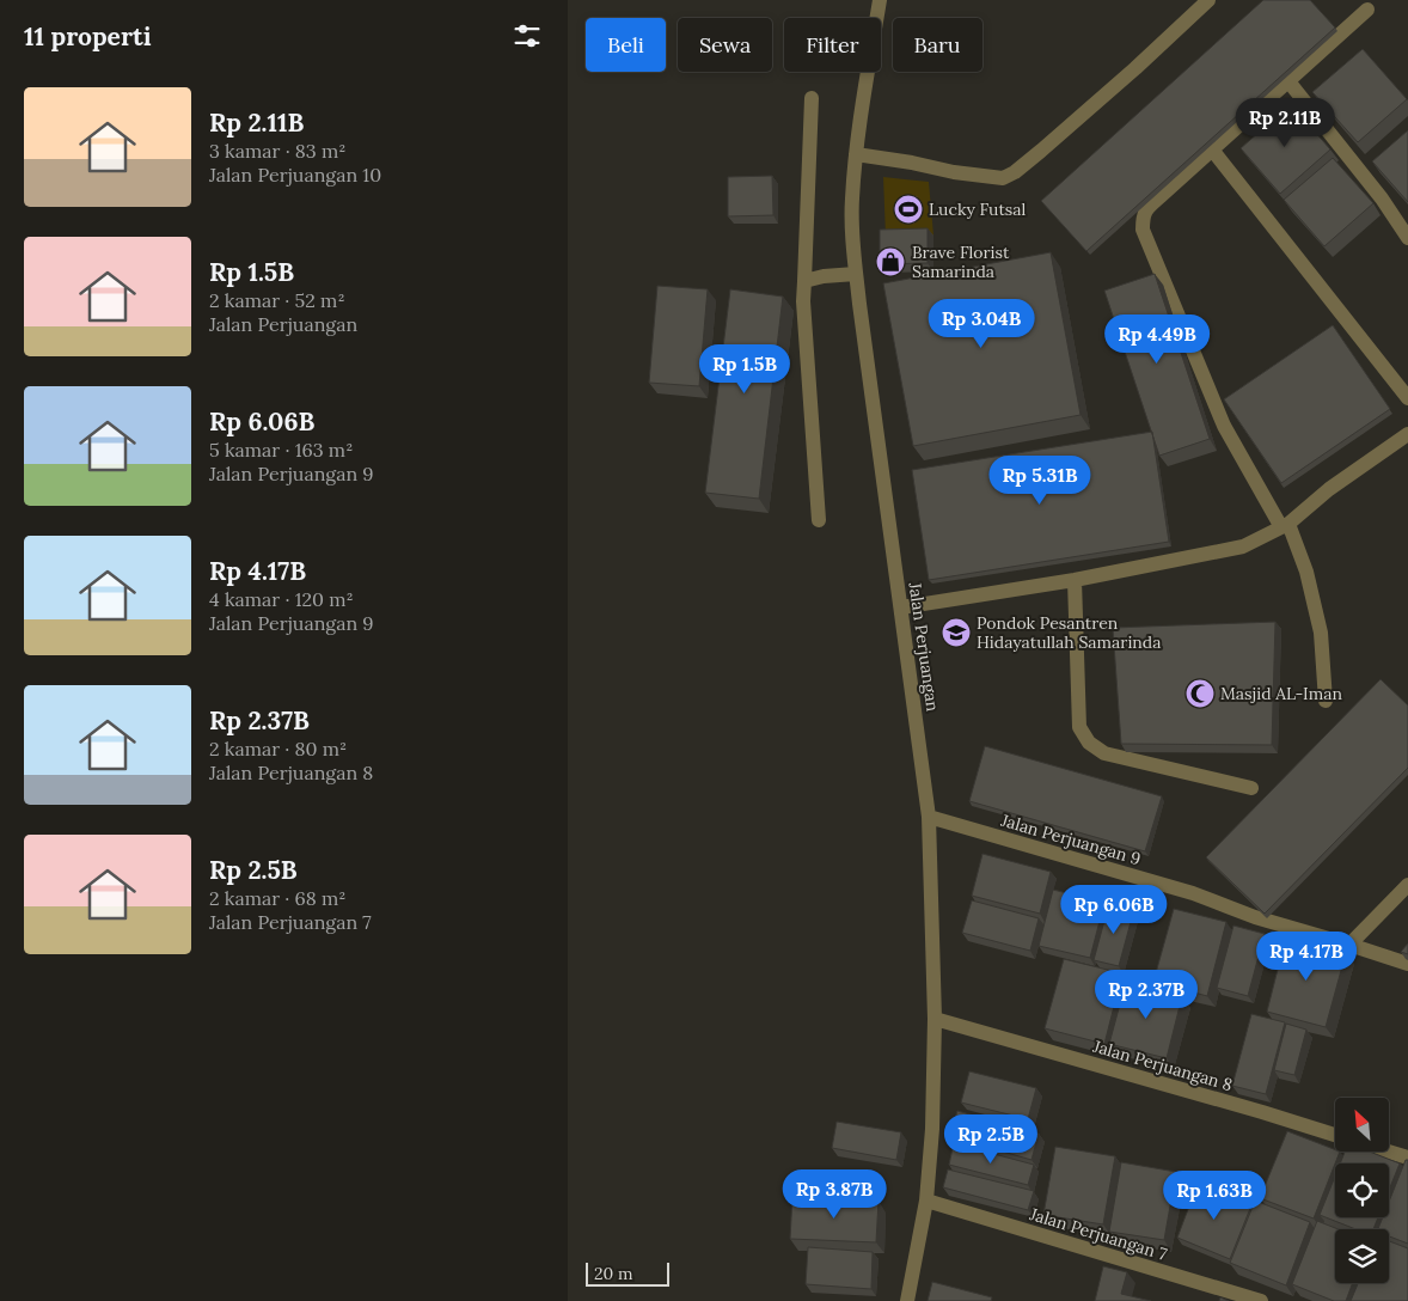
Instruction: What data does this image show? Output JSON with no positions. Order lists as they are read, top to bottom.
{
  "streets": {
    "street": [
      "Jalan Perjuangan",
      "Jalan Perjuangan 9",
      "Jalan Perjuangan 8",
      "Jalan Perjuangan 7"
    ]
  },
  "crossings": [
    ["Jalan Perjuangan", "Jalan Perjuangan 9"],
    ["Jalan Perjuangan", "Jalan Perjuangan 8"],
    ["Jalan Perjuangan", "Jalan Perjuangan 7"]
  ],
  "places": {
    "sports": ["Lucky Futsal"],
    "shop": ["Brave Florist Samarinda"],
    "school or university": ["Pondok Pesantren Hidayatullah Samarinda"],
    "mosque": ["Masjid AL-Iman"]
  },
  "scale_bar": "20 m",
  "north": "top left",
  "page": {
    "heading": "11 properti",
    "chip": [
      "Beli",
      "Sewa",
      "Filter",
      "Baru"
    ],
    "list": [
      {
        "name": "Rp 2.11B",
        "note": "3 kamar · 83 m² · Jalan Perjuangan 10"
      },
      {
        "name": "Rp 1.5B",
        "note": "2 kamar · 52 m² · Jalan Perjuangan"
      },
      {
        "name": "Rp 6.06B",
        "note": "5 kamar · 163 m² · Jalan Perjuangan 9"
      },
      {
        "name": "Rp 4.17B",
        "note": "4 kamar · 120 m² · Jalan Perjuangan 9"
      },
      {
        "name": "Rp 2.37B",
        "note": "2 kamar · 80 m² · Jalan Perjuangan 8"
      },
      {
        "name": "Rp 2.5B",
        "note": "2 kamar · 68 m² · Jalan Perjuangan 7"
      }
    ],
    "price": [
      "Rp 2.11B",
      "Rp 3.04B",
      "Rp 4.49B",
      "Rp 1.5B",
      "Rp 5.31B",
      "Rp 6.06B",
      "Rp 4.17B",
      "Rp 2.37B",
      "Rp 2.5B",
      "Rp 3.87B",
      "Rp 1.63B"
    ],
    "scale": "20 m"
  }
}
